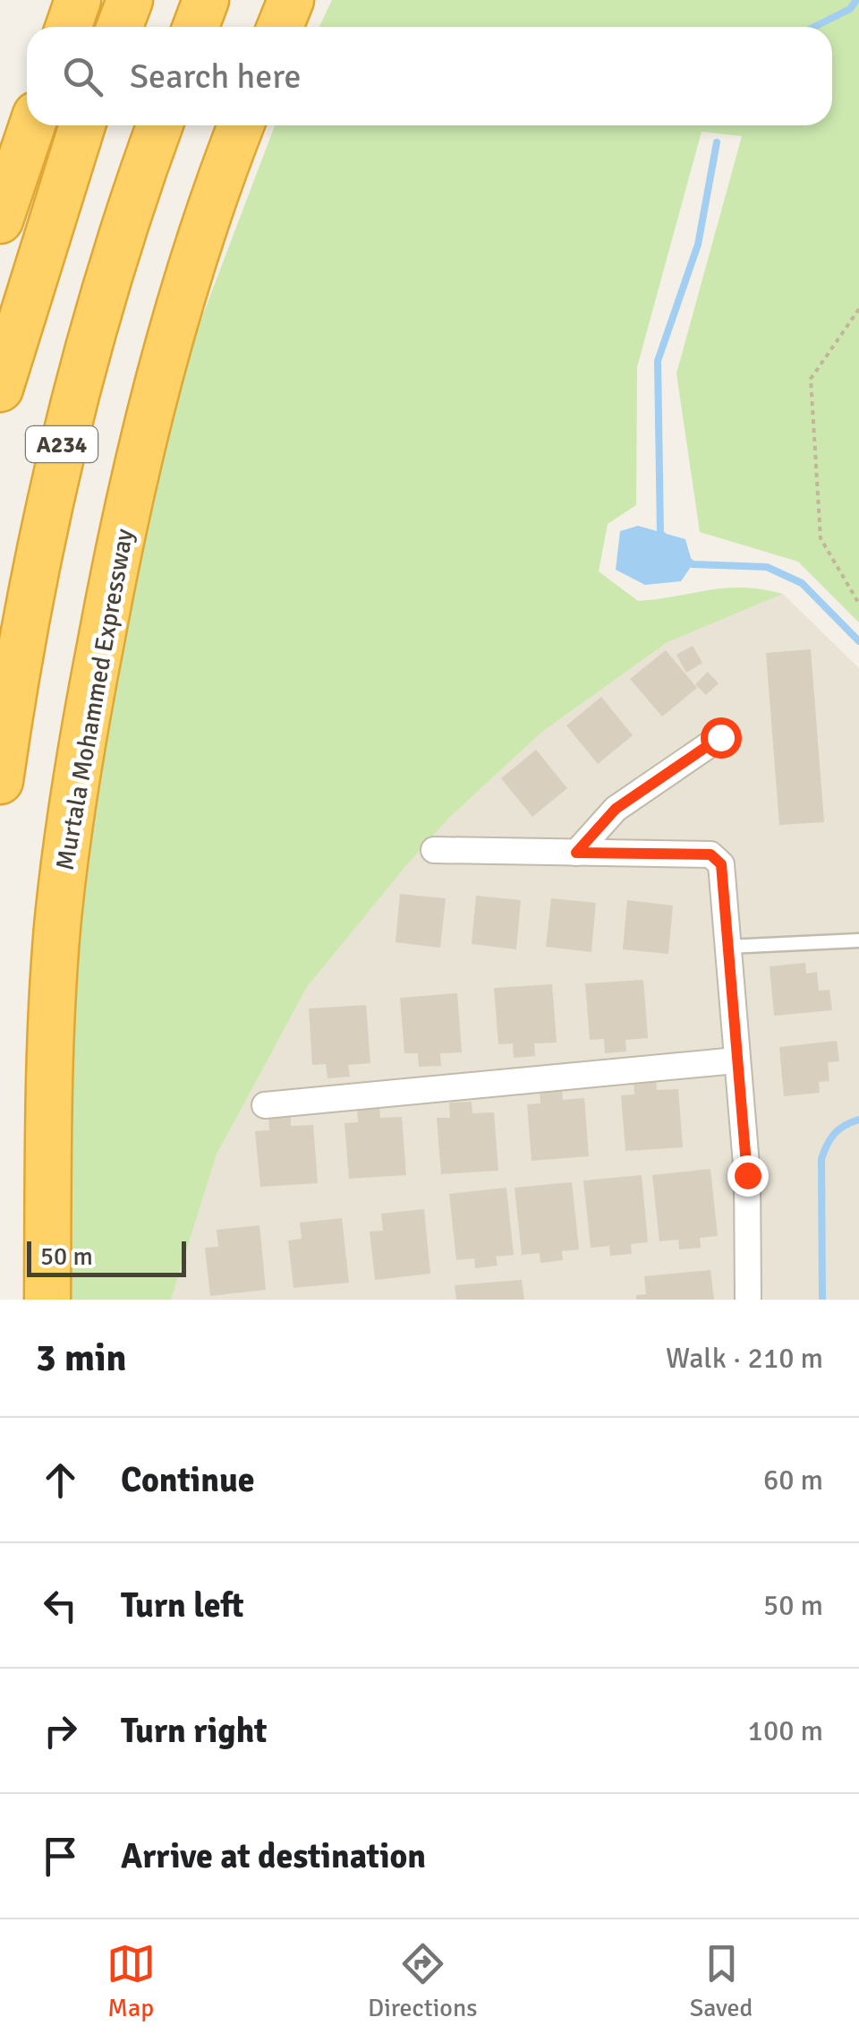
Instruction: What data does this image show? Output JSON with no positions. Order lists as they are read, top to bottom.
{
  "streets": {
    "highway": ["A234", "Murtala Mohammed Expressway"]
  },
  "scale_bar": "50 m",
  "page": {
    "search": "Search here",
    "scale": "50 m",
    "heading": ["3 min", "Walk · 210 m"],
    "list": [
      ["Continue", "60 m"],
      ["Turn left", "50 m"],
      ["Turn right", "100 m"],
      "Arrive at destination"
    ],
    "nav": ["Map", "Directions", "Saved"]
  }
}
